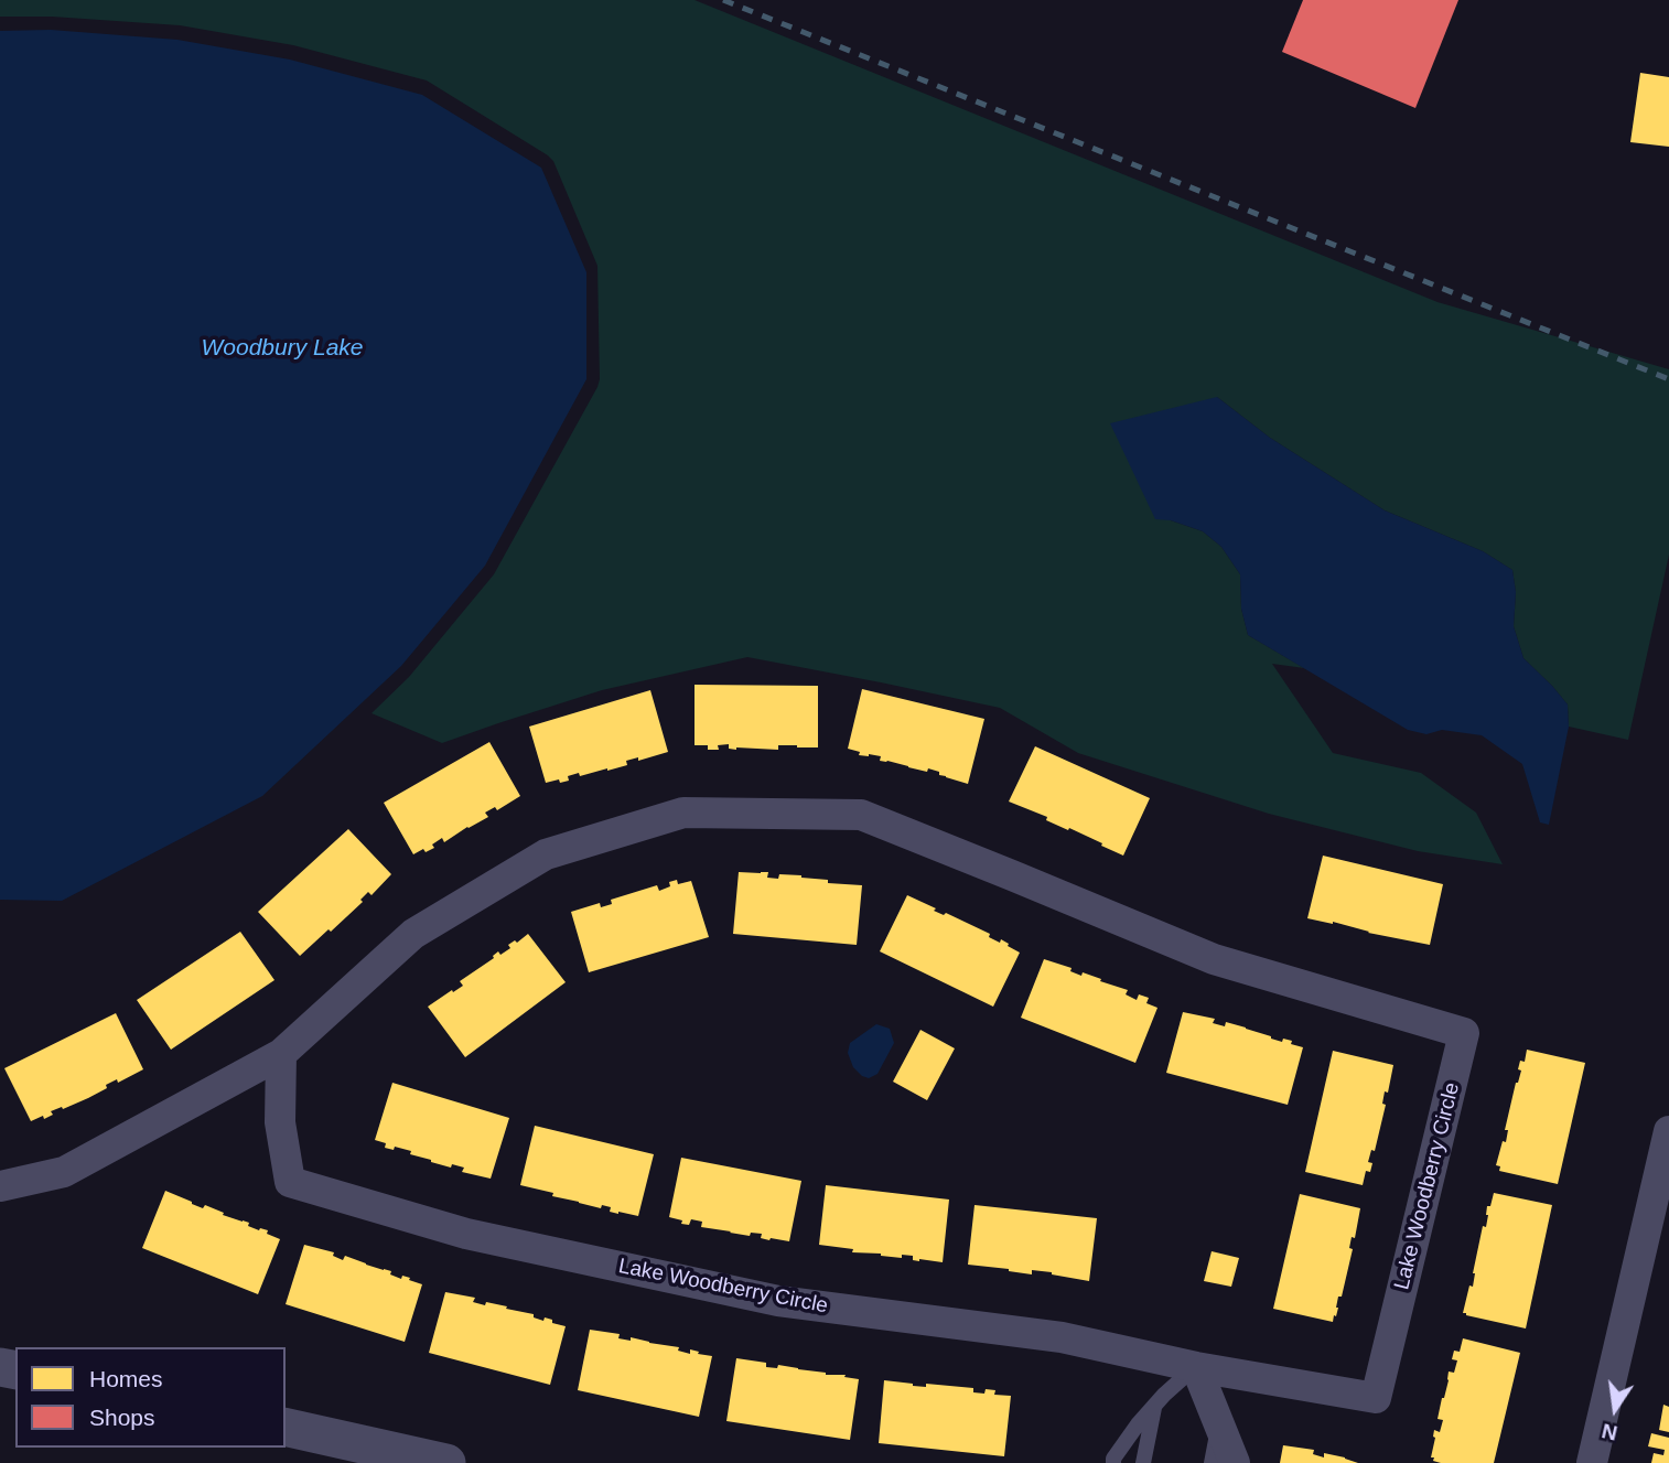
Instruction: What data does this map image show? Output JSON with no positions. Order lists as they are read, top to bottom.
{
  "streets": {
    "street": ["Lake Woodberry Circle"]
  },
  "water": ["Woodbury Lake"],
  "legend": ["Homes", "Shops"],
  "north": "bottom"
}
